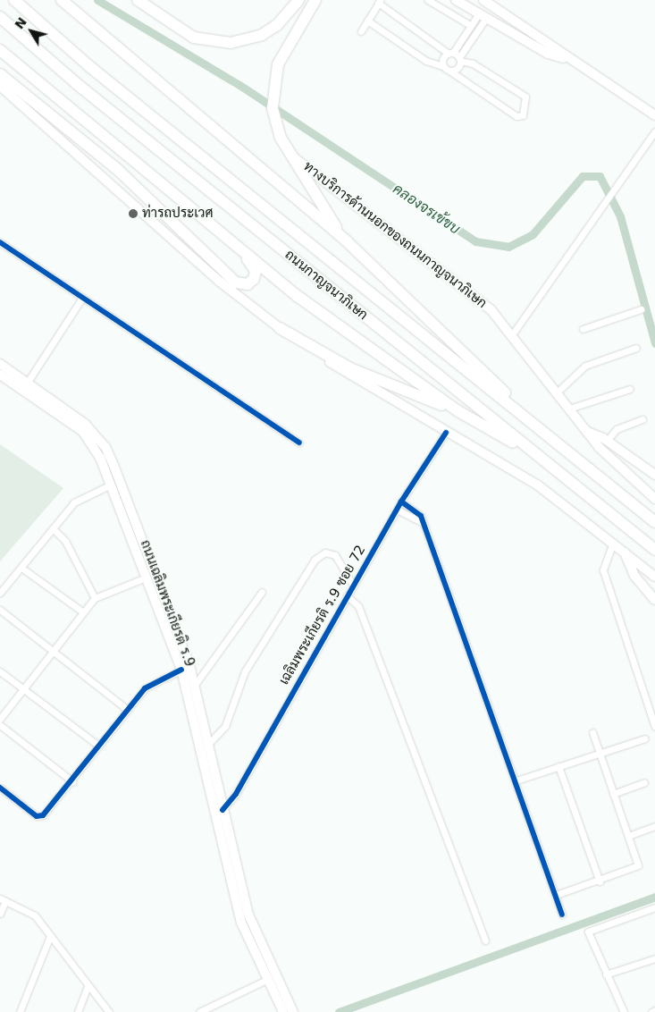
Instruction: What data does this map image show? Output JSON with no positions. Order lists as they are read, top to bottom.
{
  "streets": {
    "highway": ["ถนนกาญจนาภิเษก"],
    "main road": ["ทางบริการด้านนอกของถนนกาญจนาภิเษก", "ถนนเฉลิมพระเกียรติ ร.9"],
    "street": ["เฉลิมพระเกียรติ ร.9 ซอย 72"]
  },
  "crossings": [
    ["ถนนเฉลิมพระเกียรติ ร.9", "เฉลิมพระเกียรติ ร.9 ซอย 72"]
  ],
  "water": ["คลองจรเข้ขบ"],
  "places": ["ท่ารถประเวศ"],
  "north": "top left"
}
